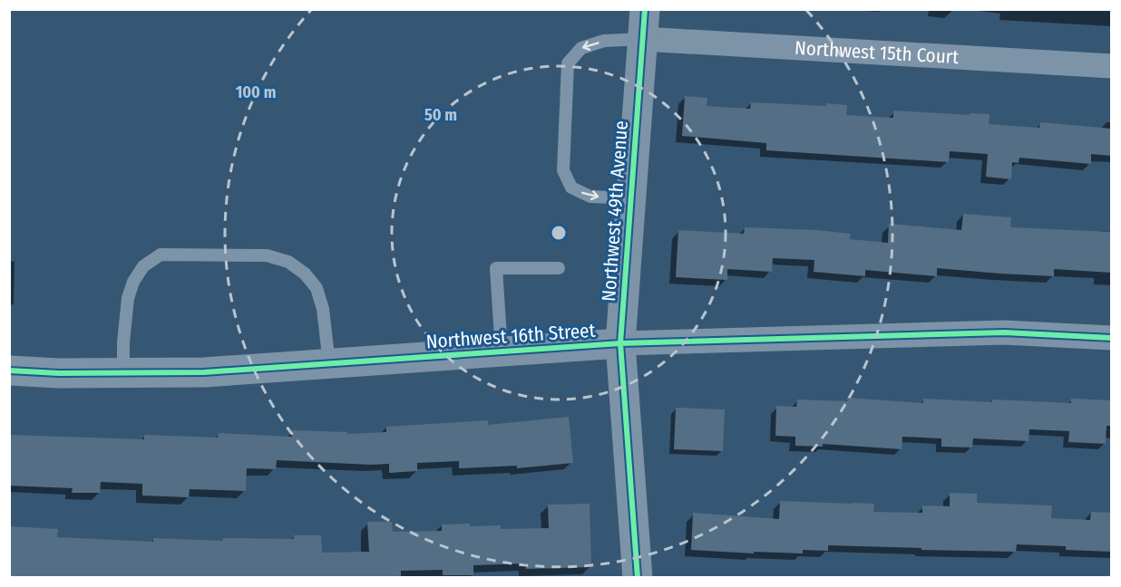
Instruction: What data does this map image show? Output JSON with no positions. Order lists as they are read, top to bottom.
{
  "streets": {
    "street": ["Northwest 15th Court", "Northwest 49th Avenue", "Northwest 16th Street"]
  },
  "crossings": [
    ["Northwest 15th Court", "Northwest 49th Avenue"],
    ["Northwest 49th Avenue", "Northwest 16th Street"]
  ],
  "rings": ["100 m", "50 m"]
}
